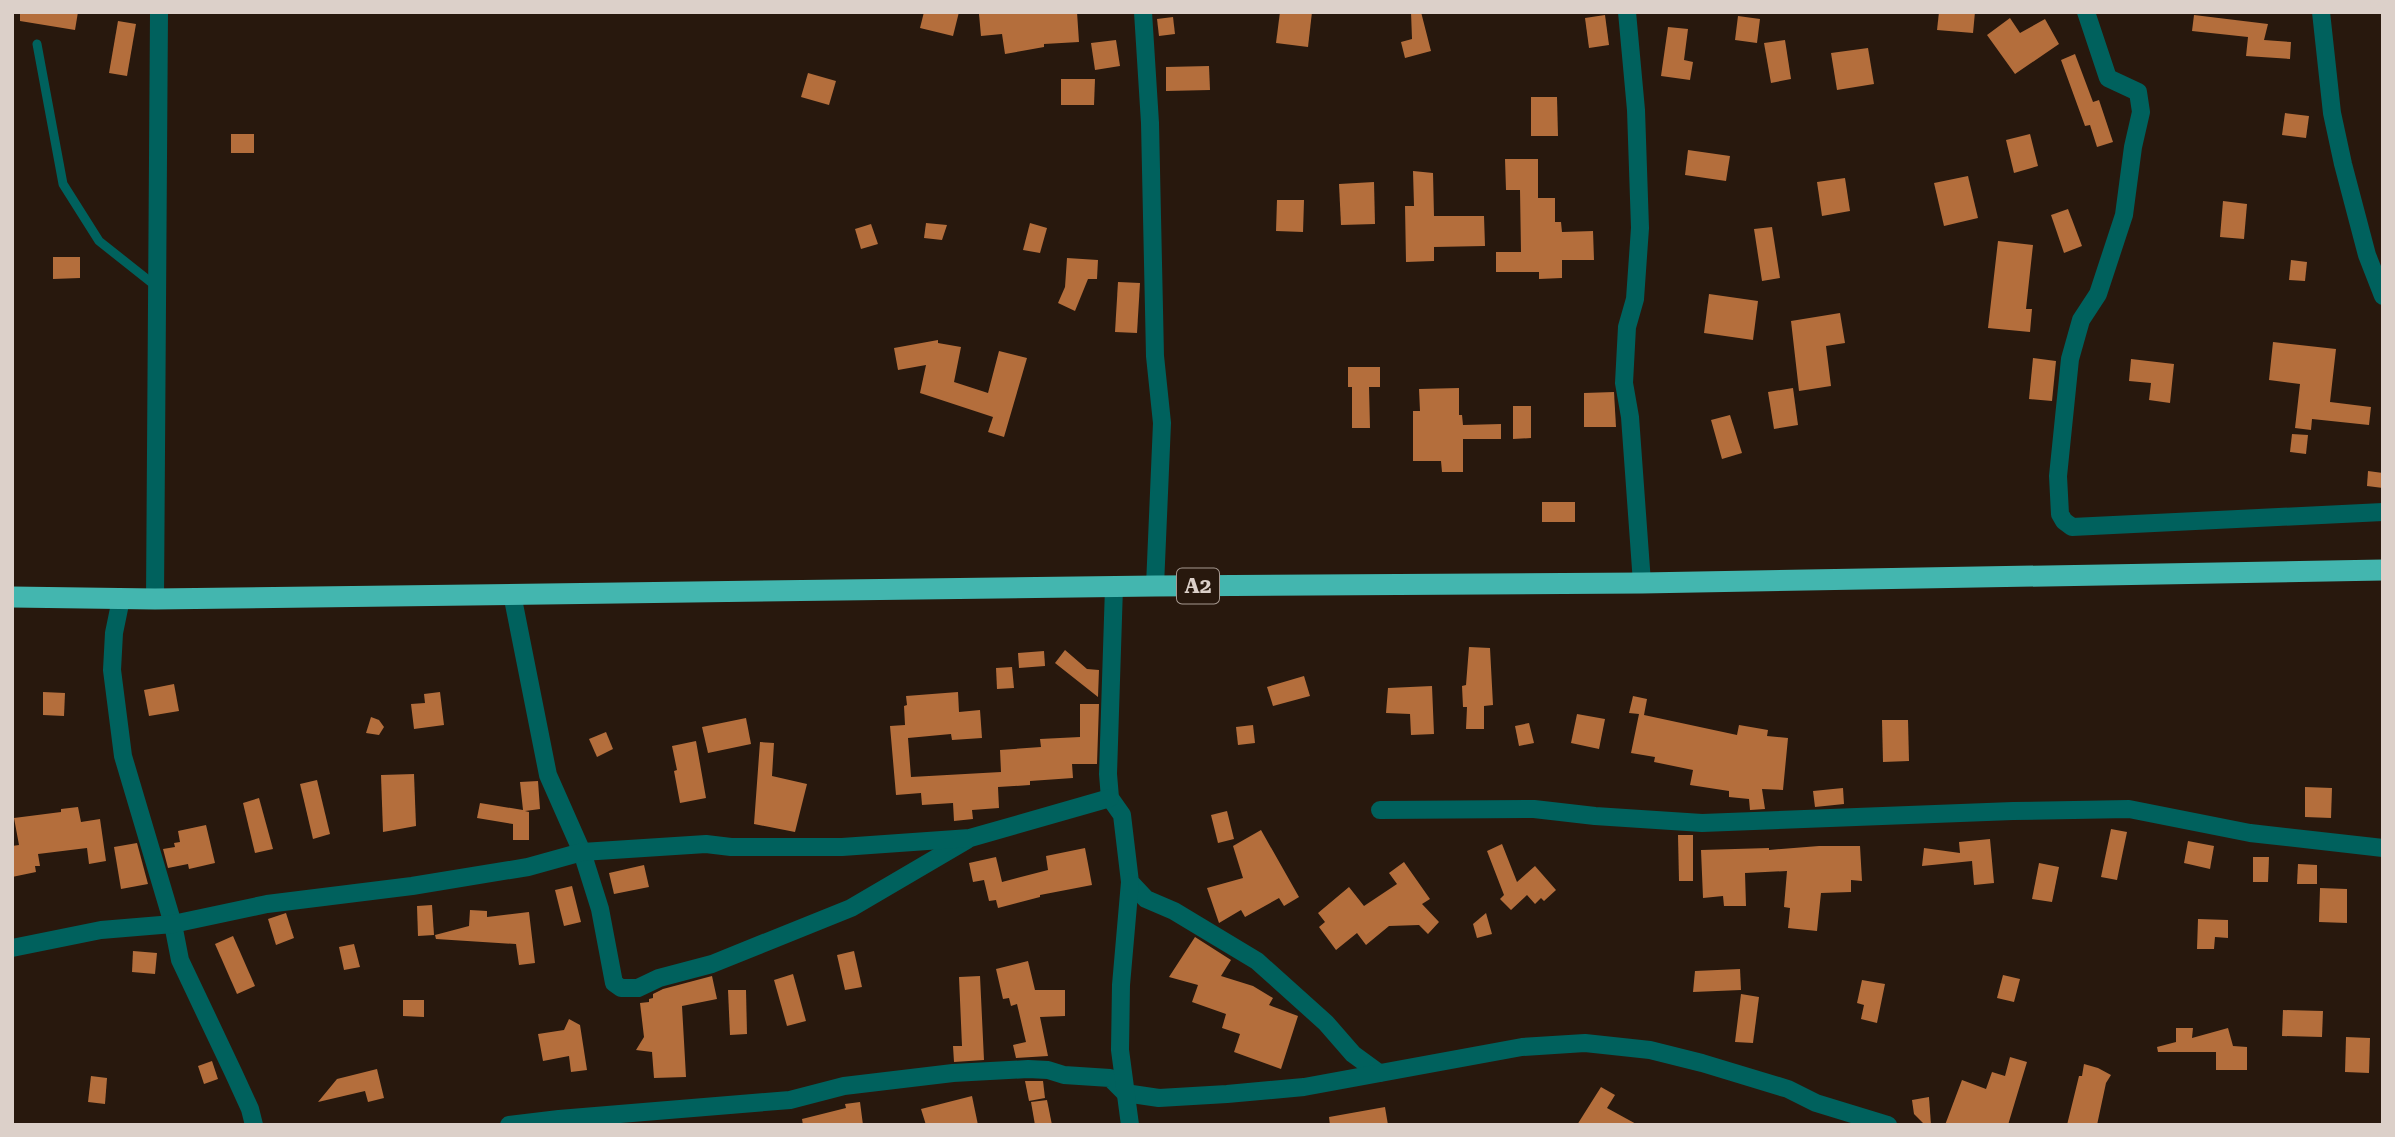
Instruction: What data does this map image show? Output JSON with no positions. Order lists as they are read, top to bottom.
{
  "streets": {
    "highway": ["A2"]
  }
}
